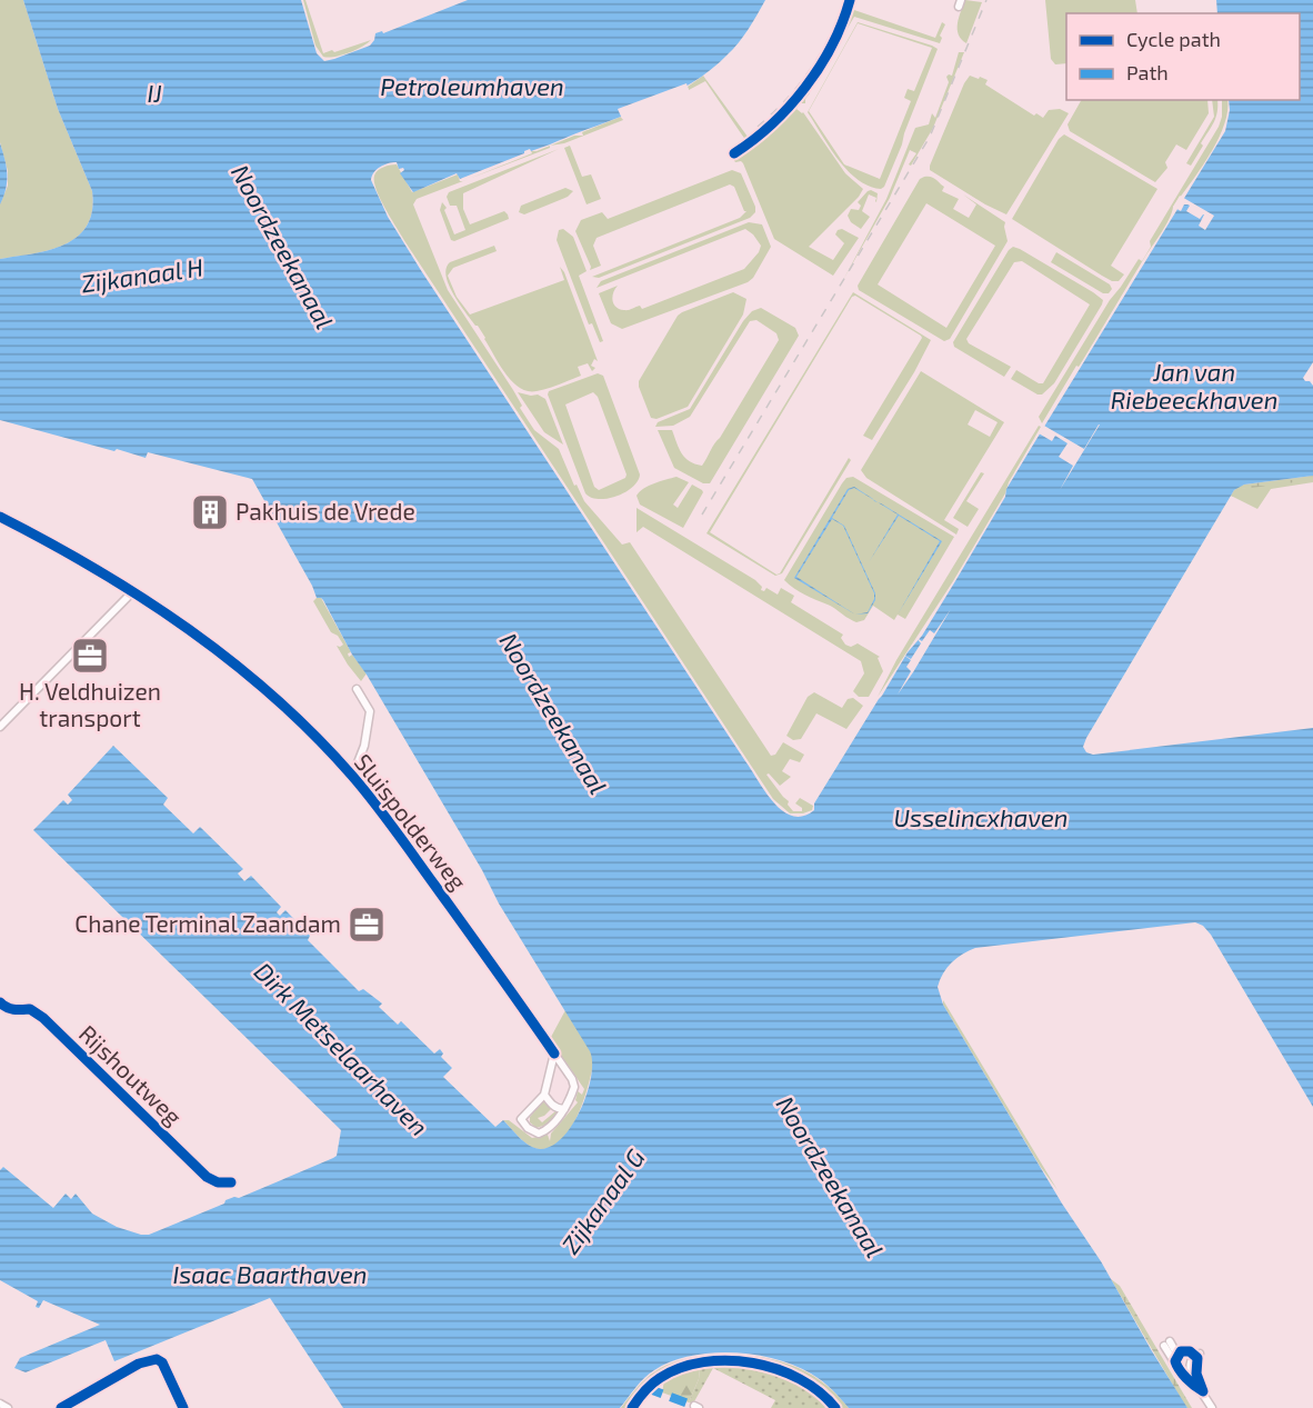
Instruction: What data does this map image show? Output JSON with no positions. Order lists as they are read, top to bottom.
{
  "streets": {
    "street": ["Sluispolderweg", "Rijshoutweg"]
  },
  "water": [
    "Petroleumhaven",
    "IJ",
    "Noordzeekanaal",
    "Zijkanaal H",
    "Jan van Riebeeckhaven",
    "Usselincxhaven",
    "Dirk Metselaarhaven",
    "Zijkanaal G",
    "Isaac Baarthaven"
  ],
  "places": {
    "building": ["Pakhuis de Vrede"],
    "office": ["H. Veldhuizen transport", "Chane Terminal Zaandam"]
  },
  "legend": ["Cycle path", "Path"]
}
